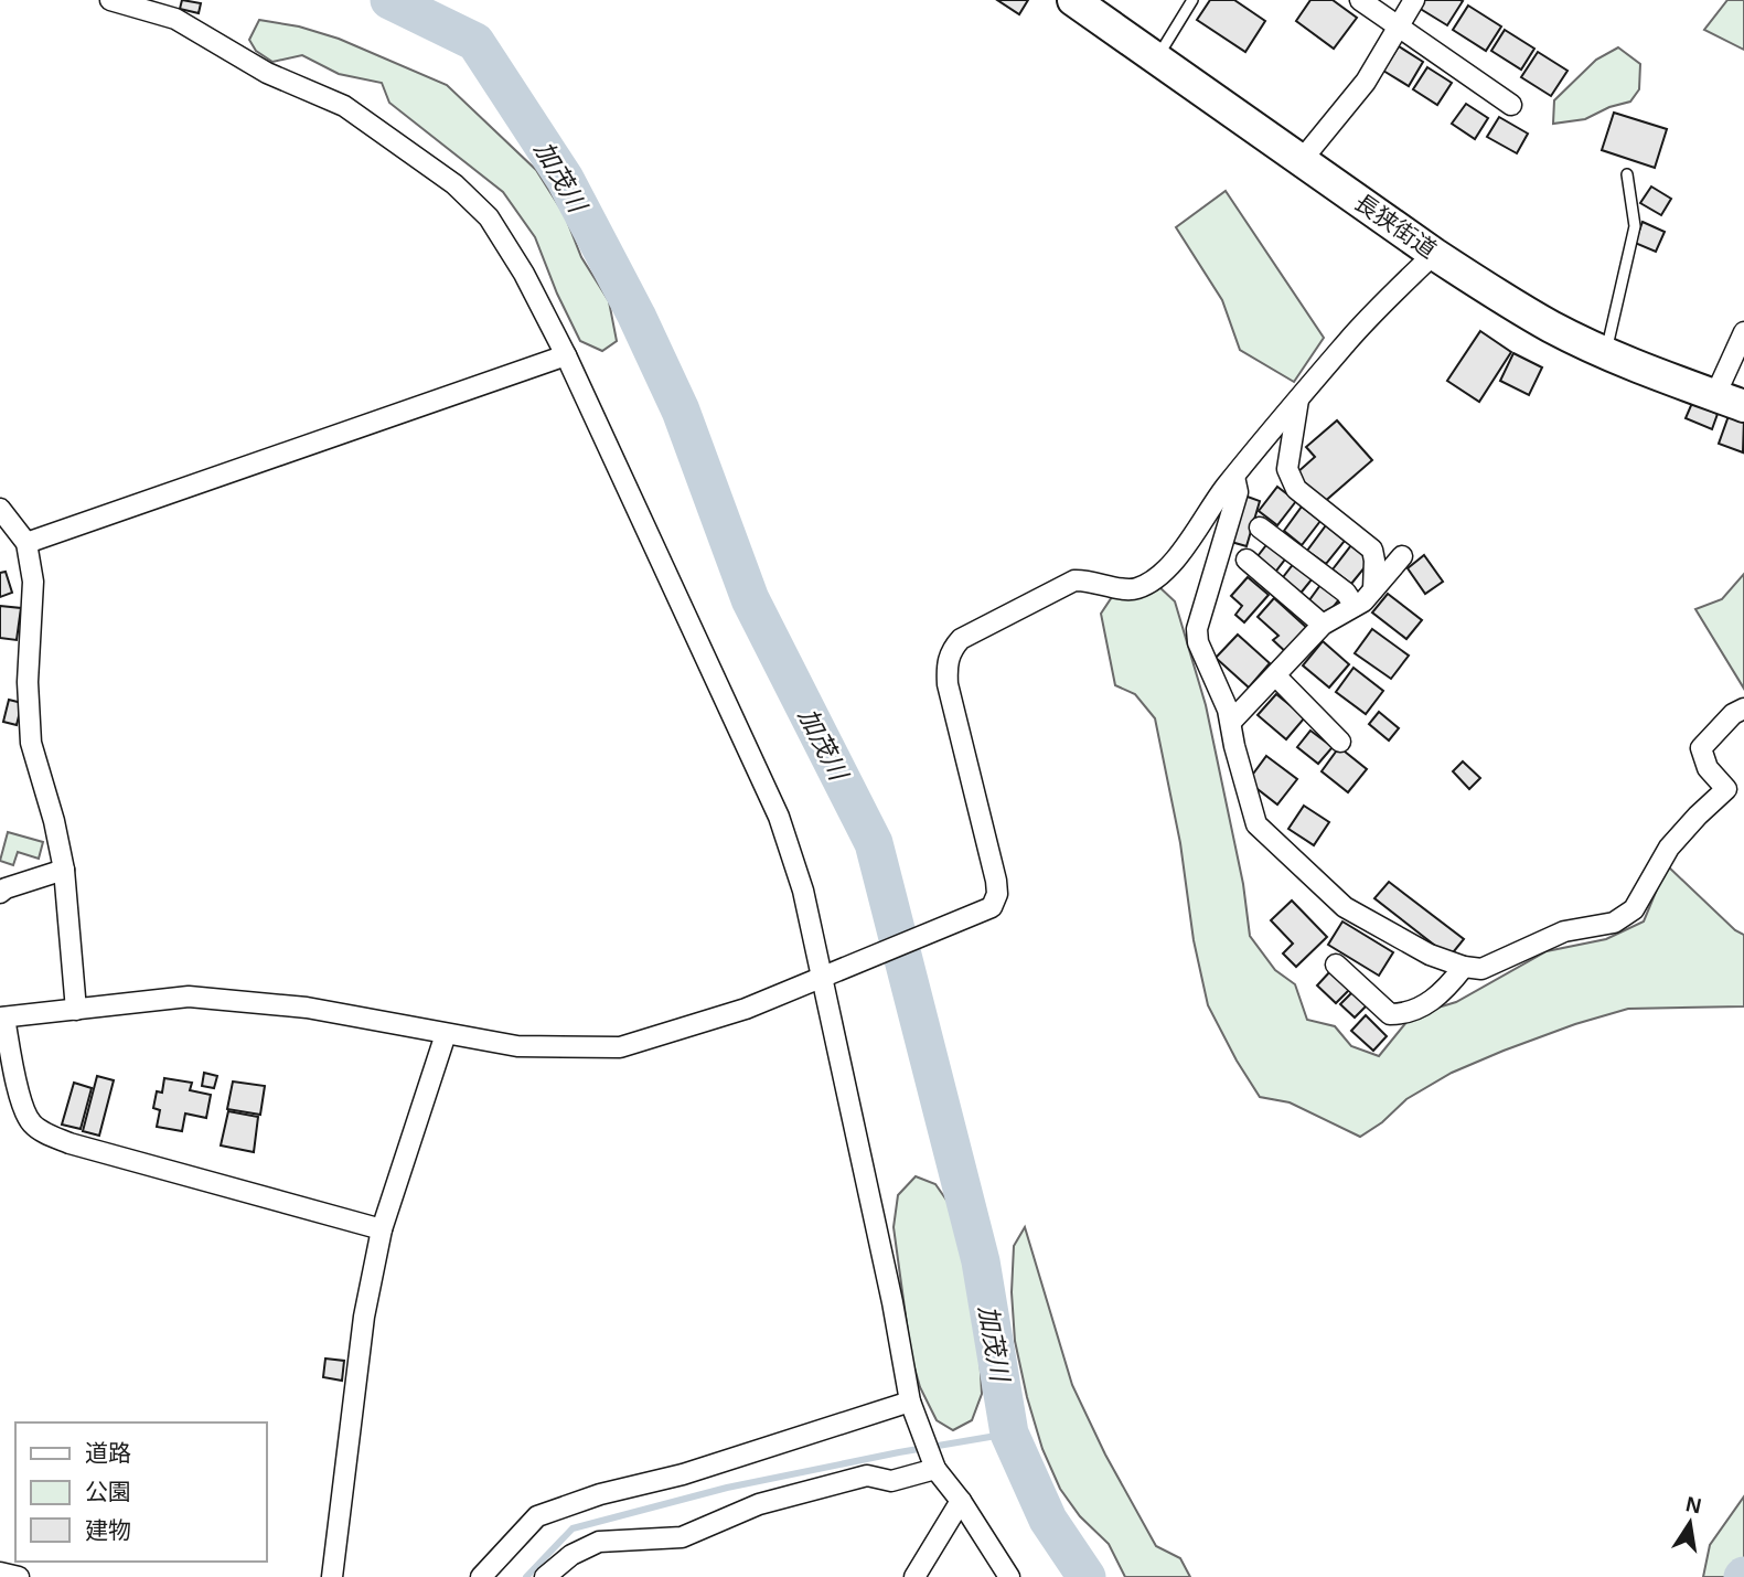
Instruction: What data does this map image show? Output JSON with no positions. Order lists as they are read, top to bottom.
{
  "streets": {
    "main road": ["長狭街道"]
  },
  "water": ["加茂川"],
  "legend": ["道路", "公園", "建物"],
  "north": "top"
}
